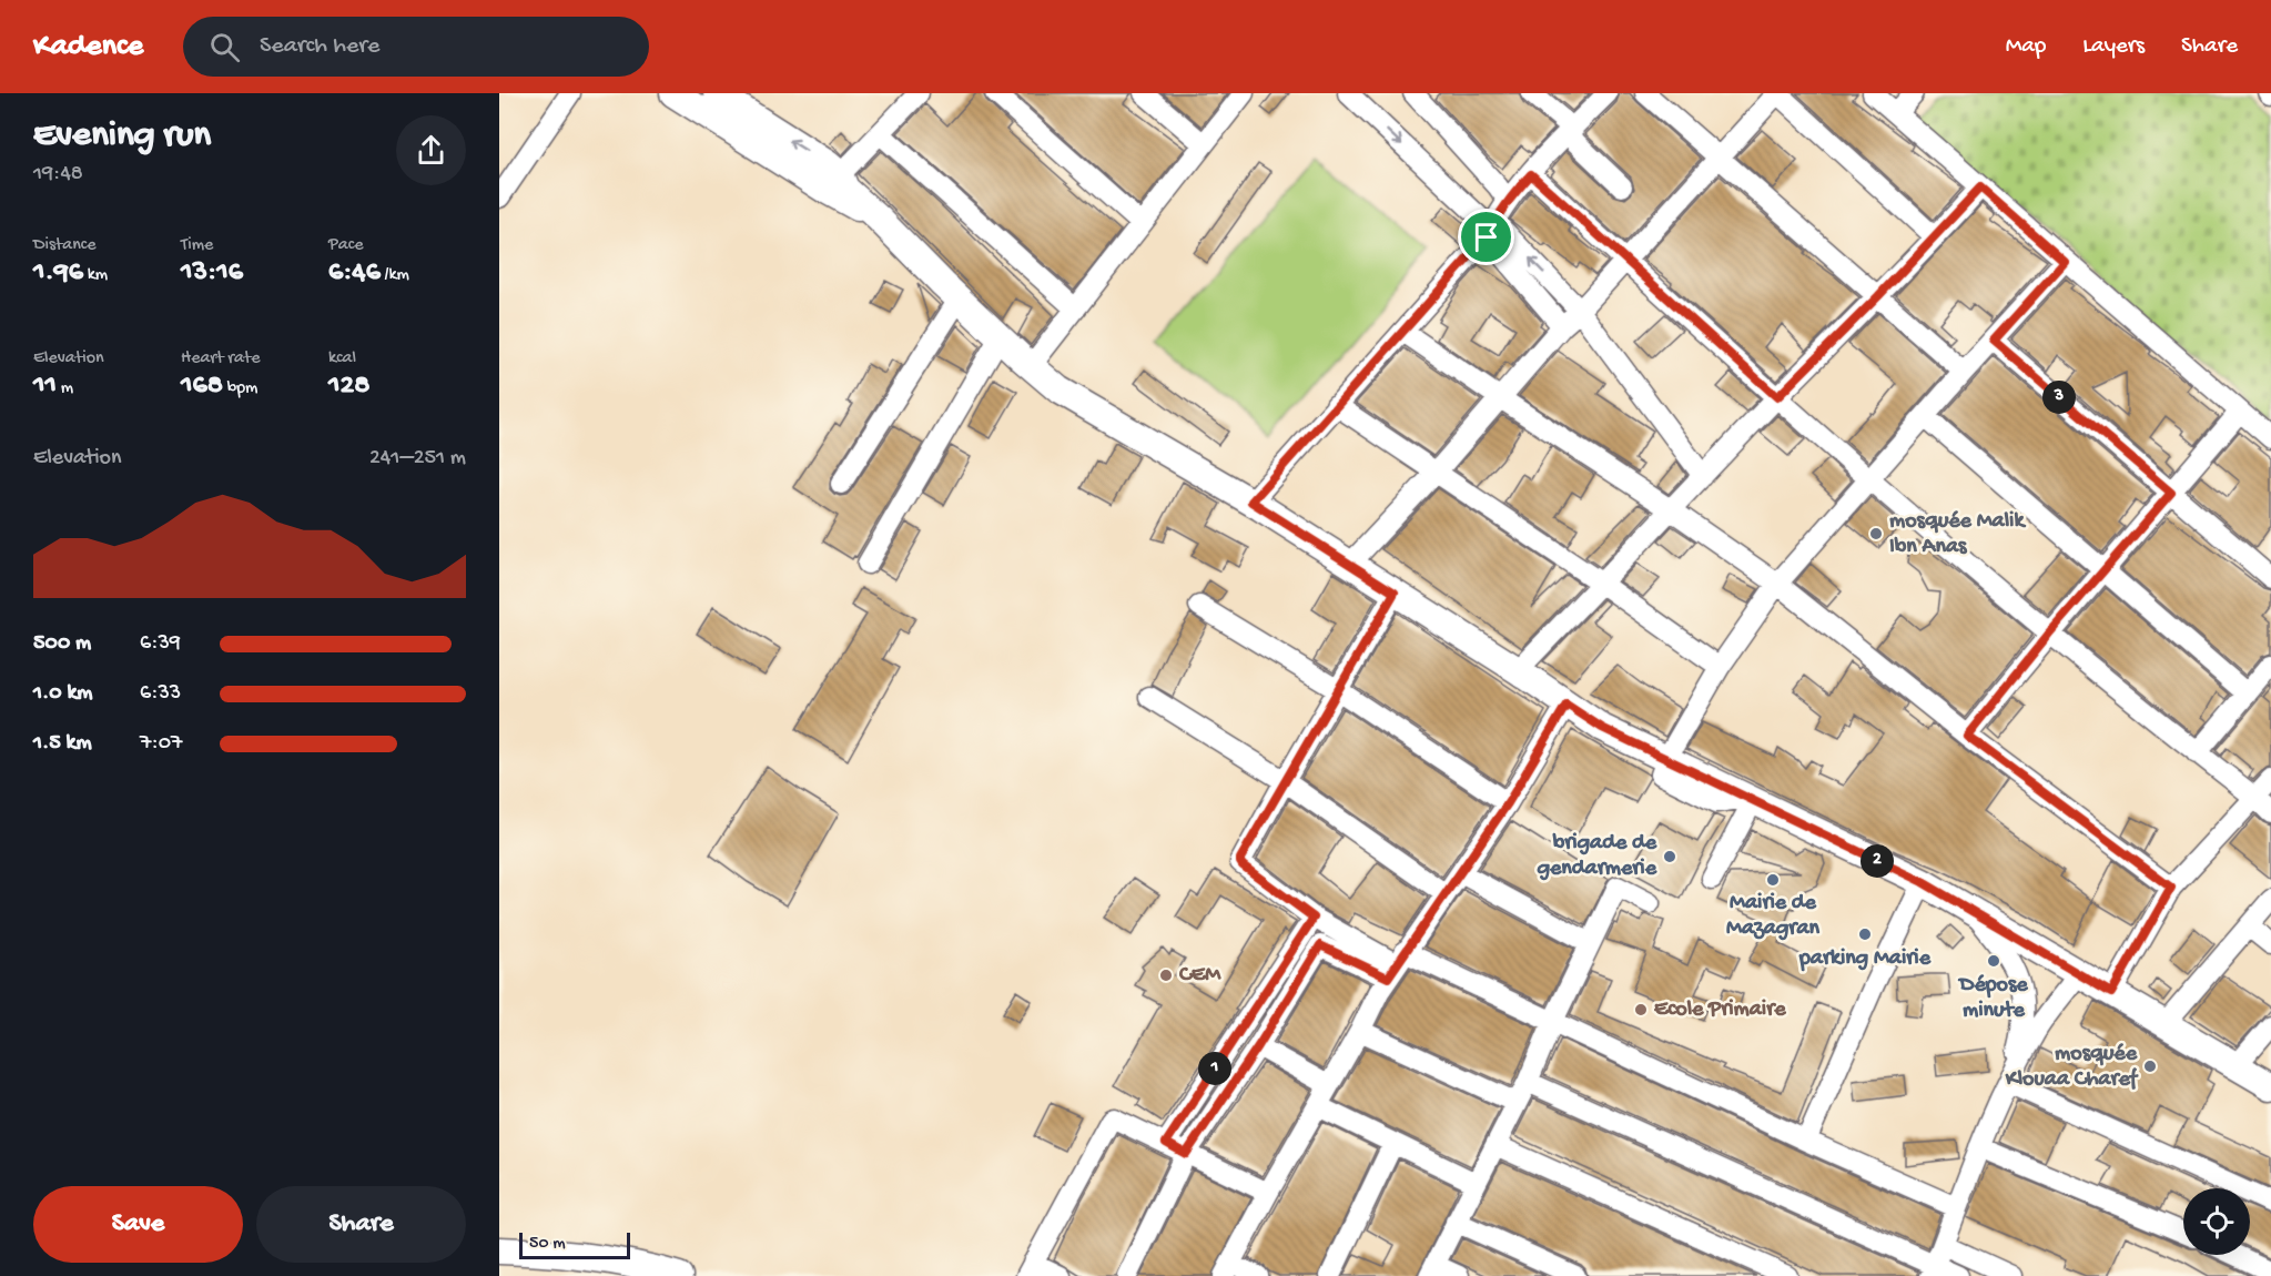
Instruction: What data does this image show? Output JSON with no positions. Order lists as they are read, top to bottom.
{
  "places": [
    "mosquée Malik Ibn Anas",
    "brigade de gendarmerie",
    "Mairie de Mazagran",
    "parking Mairie",
    "Dépose minute",
    "CEM",
    "Ecole Primaire",
    "mosquée Klouaa Charef"
  ],
  "scale_bar": "50 m",
  "page": {
    "header": "Kadence",
    "search": "Search here",
    "nav": ["Map", "Layers", "Share"],
    "heading": ["Evening run", "19:48"],
    "stats": [
      ["Distance", "1.96 km"],
      ["Time", "13:16"],
      ["Pace", "6:46 /km"],
      ["Elevation", "11 m"],
      ["Heart rate", "168 bpm"],
      ["kcal", "128"]
    ],
    "pins": ["3", "2", "1"],
    "chart": ["Elevation", "241–251 m"],
    "list": [
      {
        "name": "500 m",
        "note": "6:39"
      },
      {
        "name": "1.0 km",
        "note": "6:33"
      },
      {
        "name": "1.5 km",
        "note": "7:07"
      }
    ],
    "buttons": ["Save", "Share"],
    "scale": "50 m"
  }
}
